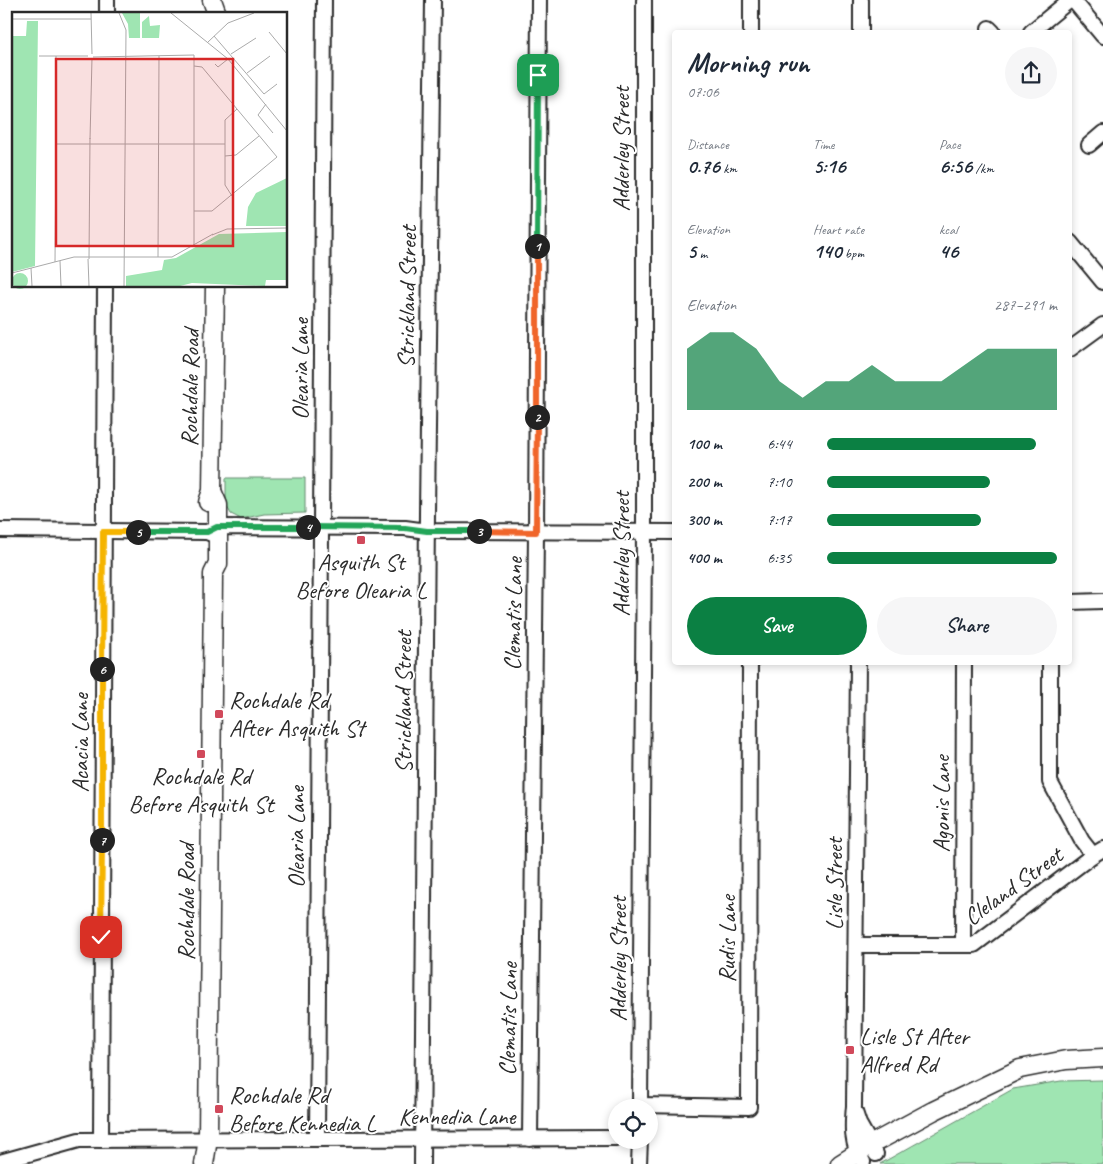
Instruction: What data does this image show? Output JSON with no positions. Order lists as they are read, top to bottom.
{
  "streets": {
    "main road": ["Rochdale Road"],
    "street": [
      "Adderley Street",
      "Strickland Street",
      "Olearia Lane",
      "Clematis Lane",
      "Acacia Lane",
      "Agonis Lane",
      "Lisle Street",
      "Cleland Street",
      "Rudis Lane",
      "Kennedia Lane"
    ]
  },
  "crossings": [
    ["Strickland Street", "Kennedia Lane"],
    ["Olearia Lane", "Kennedia Lane"],
    ["Rochdale Road", "Kennedia Lane"],
    ["Clematis Lane", "Kennedia Lane"],
    ["Acacia Lane", "Kennedia Lane"],
    ["Agonis Lane", "Cleland Street"],
    ["Lisle Street", "Cleland Street"]
  ],
  "places": {
    "transit": [
      "Asquith St Before Olearia L",
      "Rochdale Rd After Asquith St",
      "Rochdale Rd Before Asquith St",
      "Lisle St After Alfred Rd",
      "Rochdale Rd Before Kennedia L"
    ]
  },
  "page": {
    "heading": ["Morning run", "07:06"],
    "stats": [
      ["Distance", "0.76 km"],
      ["Time", "5:16"],
      ["Pace", "6:56 /km"],
      ["Elevation", "5 m"],
      ["Heart rate", "140 bpm"],
      ["kcal", "46"]
    ],
    "pins": [
      "1",
      "2",
      "4",
      "3",
      "5",
      "6",
      "7"
    ],
    "chart": ["Elevation", "287–291 m"],
    "list": [
      {
        "name": "100 m",
        "note": "6:44"
      },
      {
        "name": "200 m",
        "note": "7:10"
      },
      {
        "name": "300 m",
        "note": "7:17"
      },
      {
        "name": "400 m",
        "note": "6:35"
      }
    ],
    "buttons": ["Save", "Share"]
  }
}
